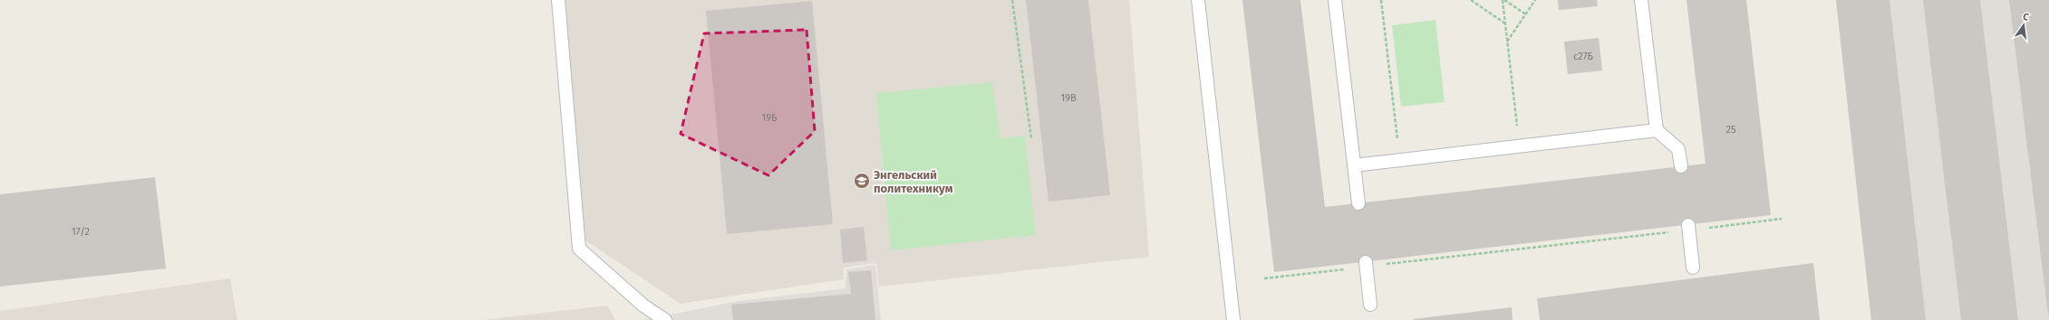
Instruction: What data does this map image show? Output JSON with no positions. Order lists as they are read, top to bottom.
{
  "places": {
    "school or university": ["Энгельский политехникум"]
  },
  "house_numbers": [
    "с27Б",
    "19В",
    "19Б",
    "25",
    "17/2"
  ],
  "north": "top"
}
